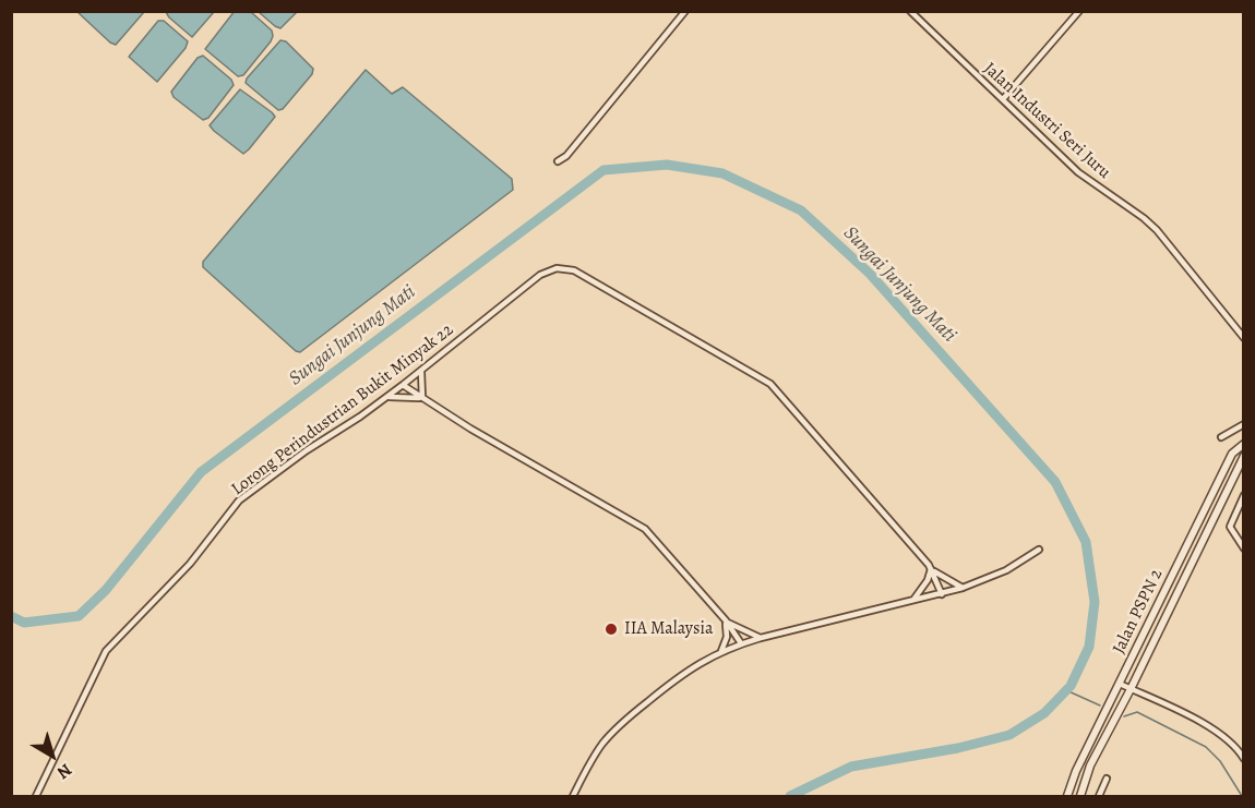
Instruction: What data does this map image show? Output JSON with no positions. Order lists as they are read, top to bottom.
{
  "streets": {
    "street": ["Jalan Industri Seri Juru", "Lorong Perindustrian Bukit Minyak 22", "Jalan PSPN 2"]
  },
  "water": ["Sungai Junjung Mati"],
  "places": ["IIA Malaysia"],
  "north": "bottom right"
}
